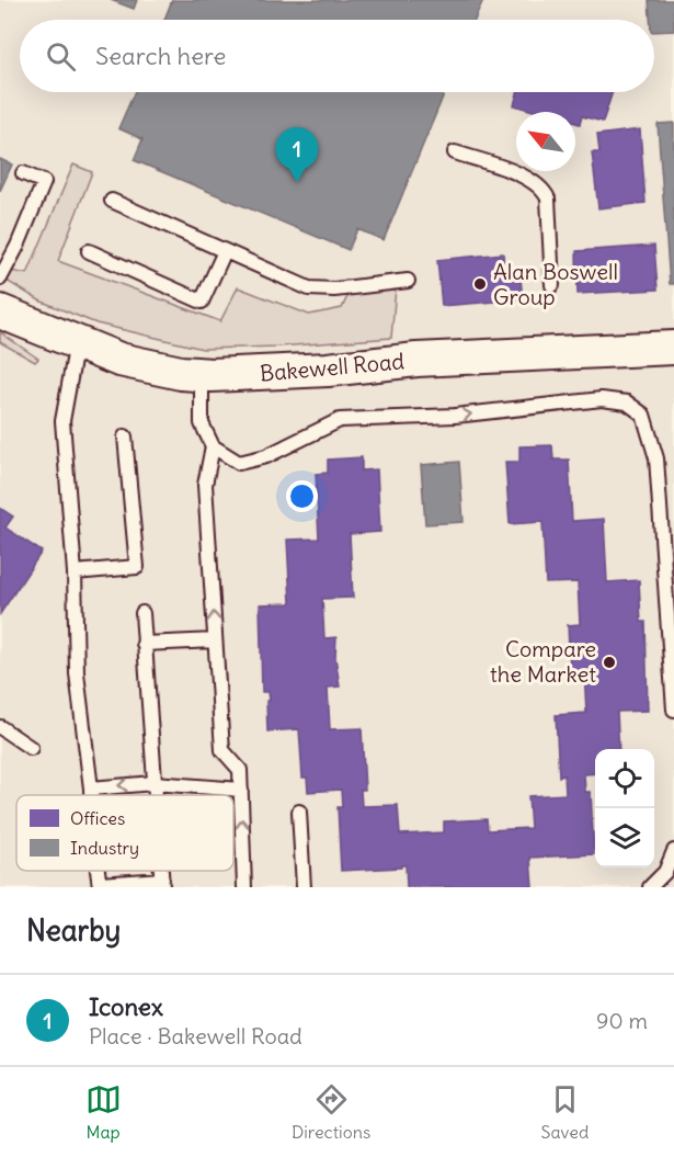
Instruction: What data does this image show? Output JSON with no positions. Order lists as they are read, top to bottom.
{
  "streets": {
    "street": ["Bakewell Road"]
  },
  "places": ["Alan Boswell Group", "Compare the Market"],
  "legend": ["Offices", "Industry"],
  "north": "top left",
  "page": {
    "search": "Search here",
    "pins": "1",
    "heading": "Nearby",
    "list": [
      {
        "mark": "1",
        "name": "Iconex",
        "note": "Place · Bakewell Road",
        "value": "90 m"
      }
    ],
    "nav": ["Map", "Directions", "Saved"]
  }
}
